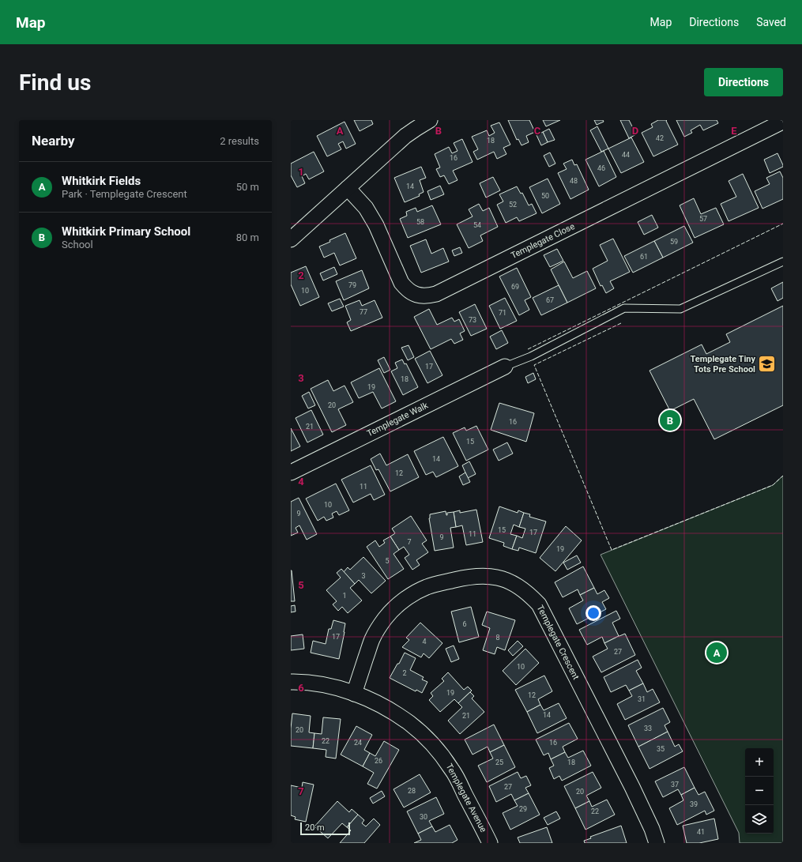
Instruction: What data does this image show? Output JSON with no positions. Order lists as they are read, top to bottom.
{
  "streets": {
    "street": [
      "Templegate Close",
      "Templegate Walk",
      "Templegate Crescent",
      "Templegate Avenue"
    ]
  },
  "crossings": [
    ["Templegate Crescent", "Templegate Avenue"]
  ],
  "places": {
    "school or university": ["Templegate Tiny Tots Pre School"]
  },
  "house_numbers": [
    "42",
    "18",
    "44",
    "16",
    "46",
    "48",
    "14",
    "50",
    "52",
    "57",
    "58",
    "54",
    "59",
    "61",
    "79",
    "69",
    "10",
    "67",
    "77",
    "71",
    "73",
    "17",
    "18",
    "19",
    "20",
    "16",
    "21",
    "15",
    "14",
    "12",
    "11",
    "10",
    "9",
    "15",
    "17",
    "11",
    "9",
    "7",
    "19",
    "5",
    "3",
    "1",
    "6",
    "17",
    "8",
    "4",
    "27",
    "10",
    "2",
    "19",
    "12",
    "31",
    "14",
    "21",
    "33",
    "20",
    "22",
    "24",
    "16",
    "35",
    "26",
    "25",
    "18",
    "37",
    "27",
    "28",
    "20",
    "39",
    "29",
    "22",
    "30",
    "41"
  ],
  "scale_bar": "20 m",
  "page": {
    "header": "Map",
    "nav": ["Map", "Directions", "Saved"],
    "buttons": "Directions",
    "title": "Find us",
    "heading": ["Nearby", "2 results"],
    "list": [
      {
        "mark": "A",
        "name": "Whitkirk Fields",
        "note": "Park · Templegate Crescent",
        "value": "50 m"
      },
      {
        "mark": "B",
        "name": "Whitkirk Primary School",
        "note": "School",
        "value": "80 m"
      }
    ],
    "pins": ["B", "A"],
    "map_buttons": ["+", "−"],
    "scale": "20 m"
  },
  "grid": {
    "columns": [
      "A",
      "B",
      "C",
      "D",
      "E"
    ],
    "rows": [
      "1",
      "2",
      "3",
      "4",
      "5",
      "6",
      "7"
    ]
  }
}
